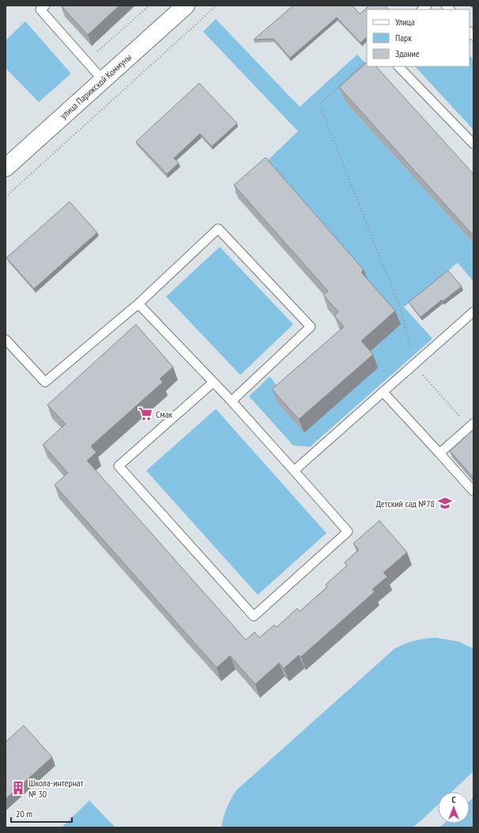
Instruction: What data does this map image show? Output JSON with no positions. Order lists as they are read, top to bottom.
{
  "streets": {
    "street": ["улица Парижской Коммуны"]
  },
  "places": {
    "supermarket": ["Смак"],
    "school or university": ["Детский сад №78"],
    "building": ["Школа-интернат № 30"]
  },
  "legend": ["Улица", "Парк", "Здание"],
  "scale_bar": "20 m",
  "north": "top"
}
